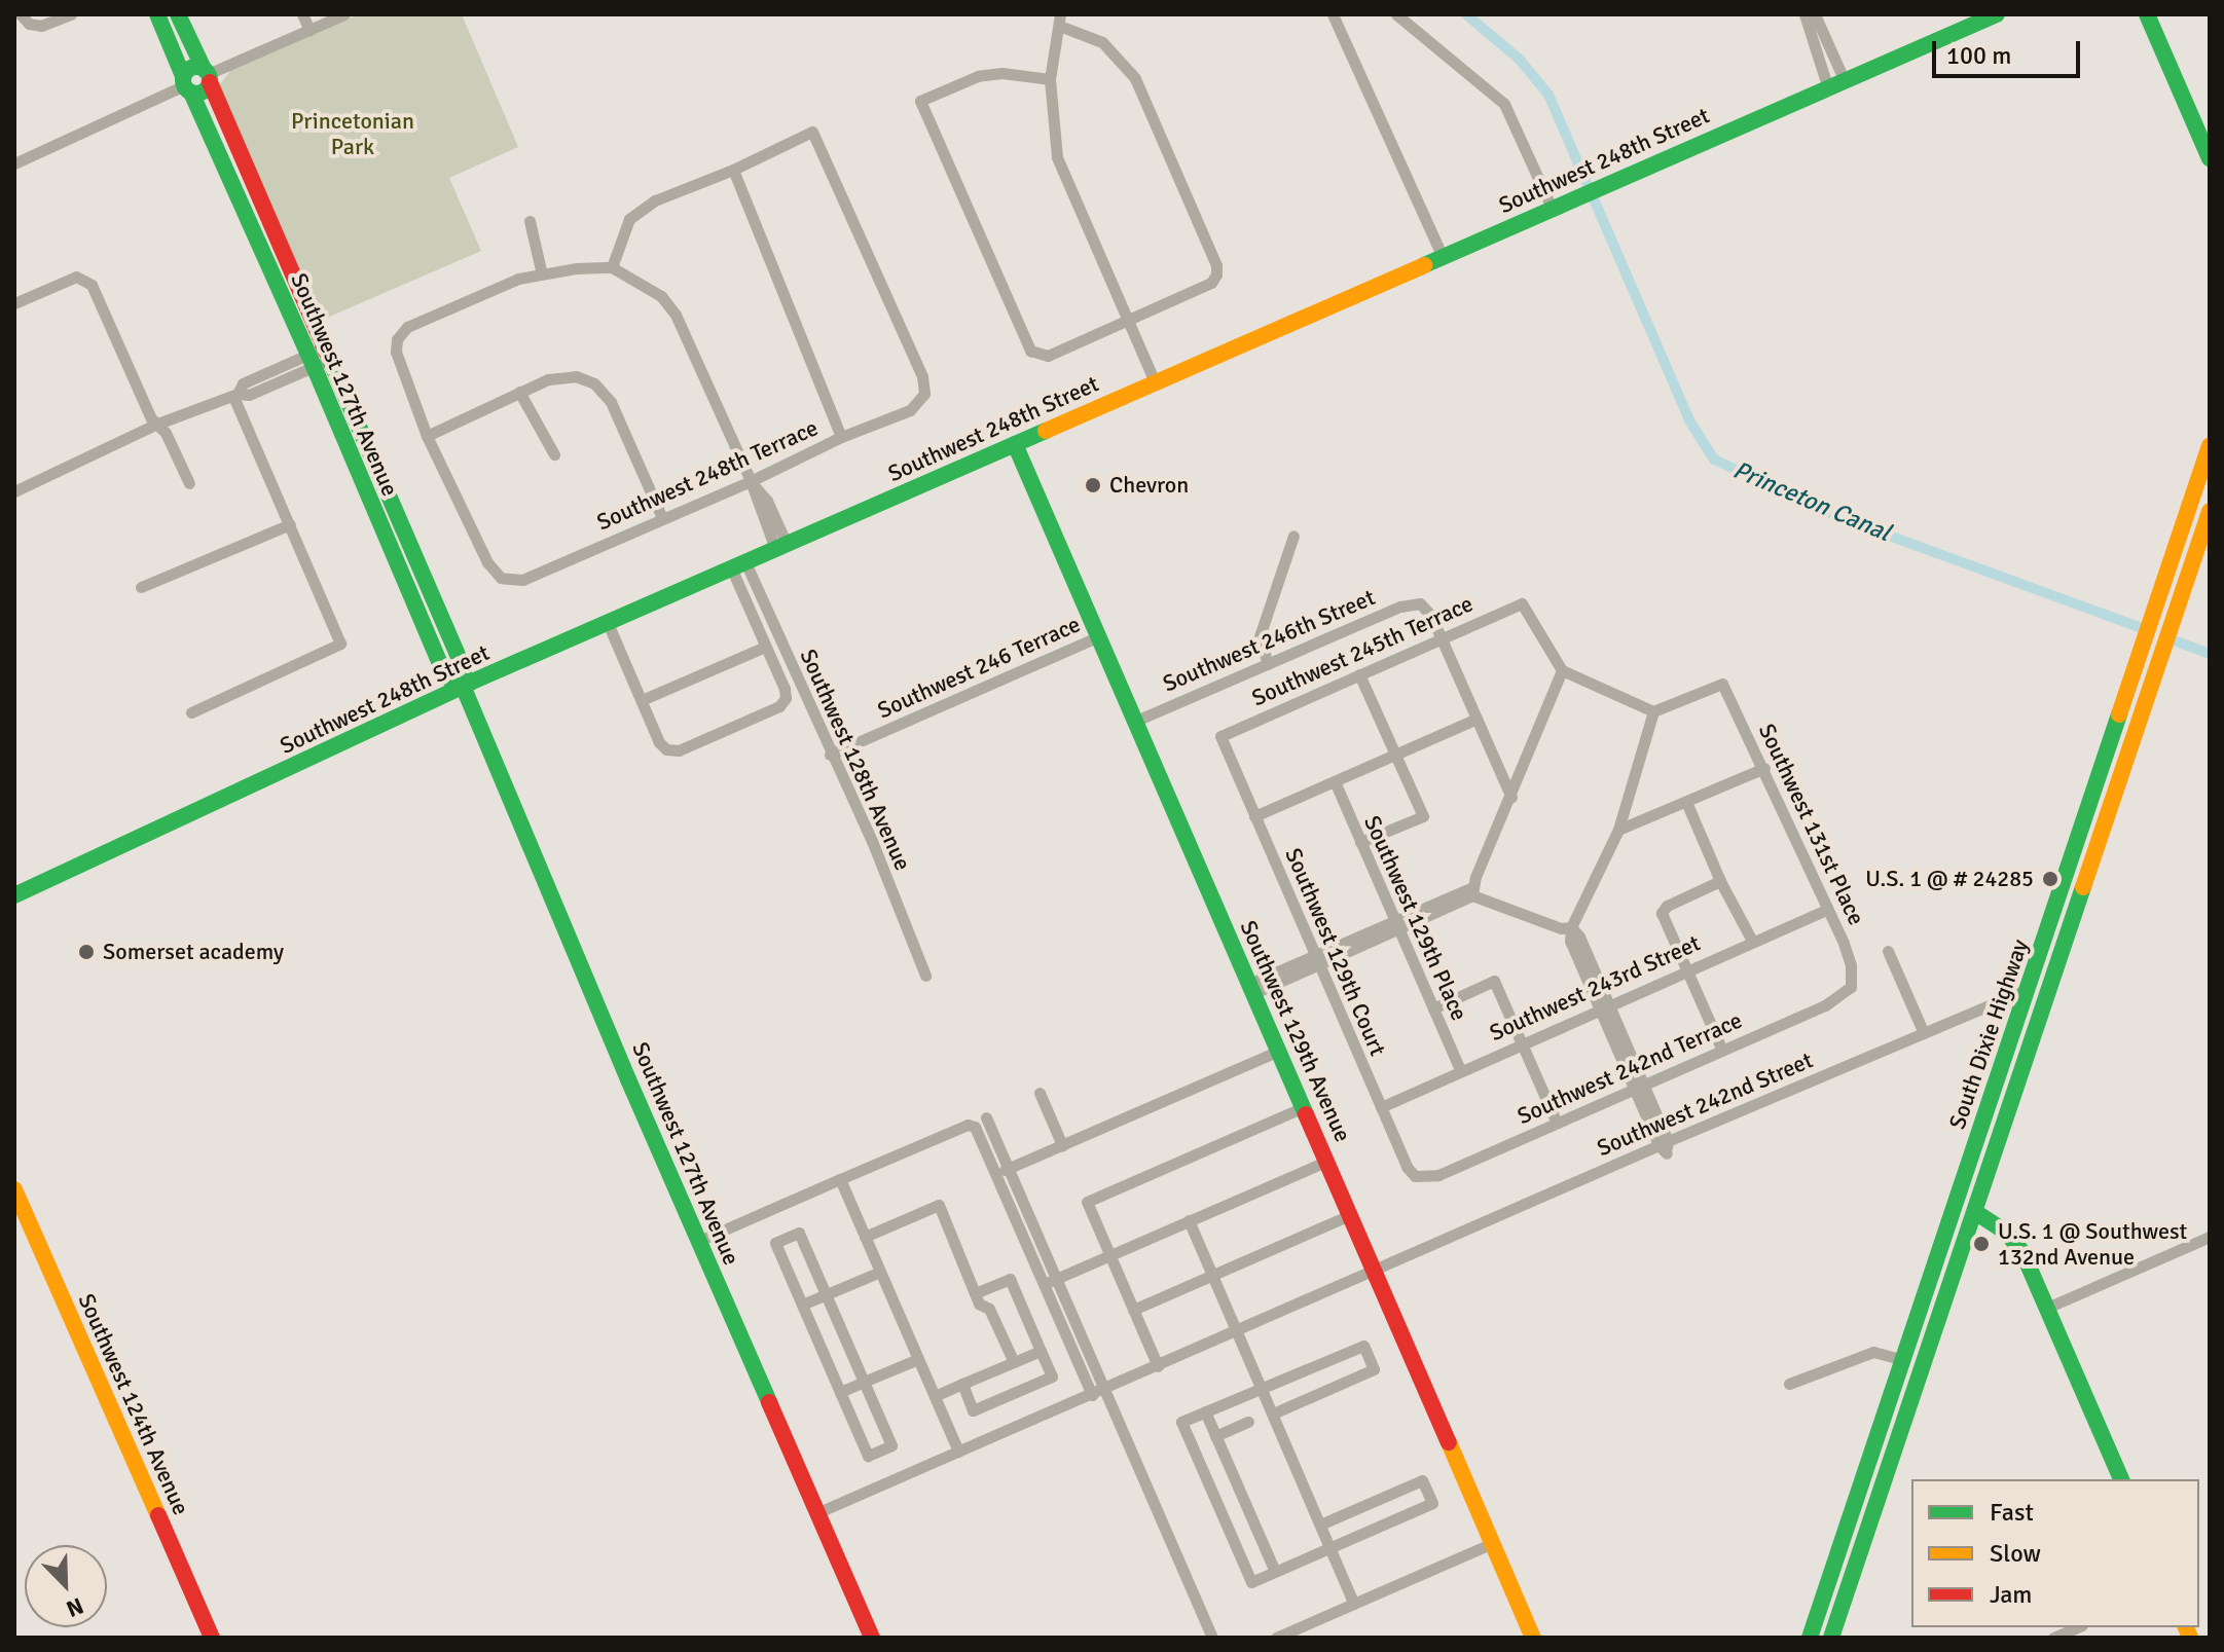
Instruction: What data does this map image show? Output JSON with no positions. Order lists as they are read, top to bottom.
{
  "streets": {
    "main road": [
      "Southwest 248th Street",
      "Southwest 127th Avenue",
      "Southwest 129th Avenue",
      "South Dixie Highway",
      "Southwest 124th Avenue"
    ],
    "street": [
      "Southwest 248th Terrace",
      "Southwest 246th Street",
      "Southwest 245th Terrace",
      "Southwest 246 Terrace",
      "Southwest 128th Avenue",
      "Southwest 131st Place",
      "Southwest 129th Place",
      "Southwest 129th Court",
      "Southwest 243rd Street",
      "Southwest 242nd Terrace",
      "Southwest 242nd Street"
    ]
  },
  "crossings": [
    ["Southwest 248th Street", "Southwest 127th Avenue"],
    ["Southwest 248th Street", "Southwest 128th Avenue"],
    ["Southwest 248th Street", "Southwest 129th Avenue"],
    ["Southwest 127th Avenue", "Southwest 242nd Street"],
    ["Southwest 246th Street", "Southwest 245th Terrace"],
    ["Southwest 246th Street", "Southwest 129th Avenue"],
    ["Southwest 245th Terrace", "Southwest 129th Court"],
    ["Southwest 246 Terrace", "Southwest 128th Avenue"],
    ["Southwest 246 Terrace", "Southwest 129th Avenue"],
    ["Southwest 131st Place", "Southwest 243rd Street"],
    ["Southwest 131st Place", "Southwest 242nd Terrace"],
    ["Southwest 129th Place", "Southwest 243rd Street"],
    ["Southwest 129th Court", "Southwest 243rd Street"],
    ["Southwest 129th Court", "Southwest 242nd Terrace"],
    ["Southwest 129th Avenue", "Southwest 242nd Street"],
    ["South Dixie Highway", "Southwest 242nd Street"]
  ],
  "water": ["Princeton Canal"],
  "parks": ["Princetonian Park"],
  "places": [
    "Chevron",
    "U.S. 1 @ # 24285",
    "Somerset academy",
    "U.S. 1 @ Southwest 132nd Avenue"
  ],
  "legend": ["Fast", "Slow", "Jam"],
  "scale_bar": "100 m",
  "north": "bottom right"
}
